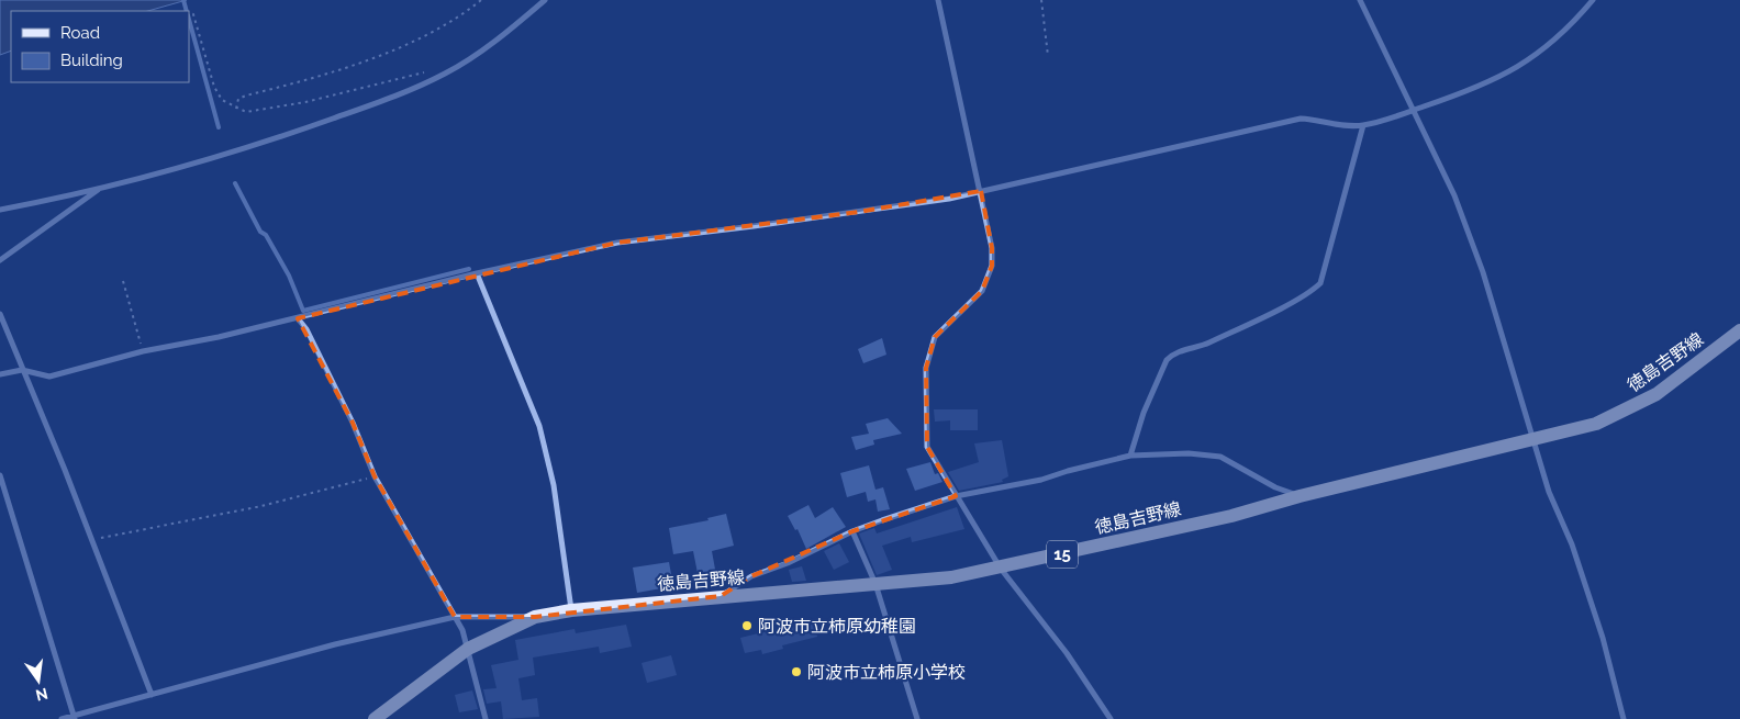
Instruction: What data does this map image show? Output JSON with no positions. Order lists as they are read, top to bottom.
{
  "streets": {
    "main road": ["徳島吉野線", "15"]
  },
  "places": ["阿波市立柿原幼稚園", "阿波市立柿原小学校"],
  "legend": ["Road", "Building"],
  "north": "bottom"
}
